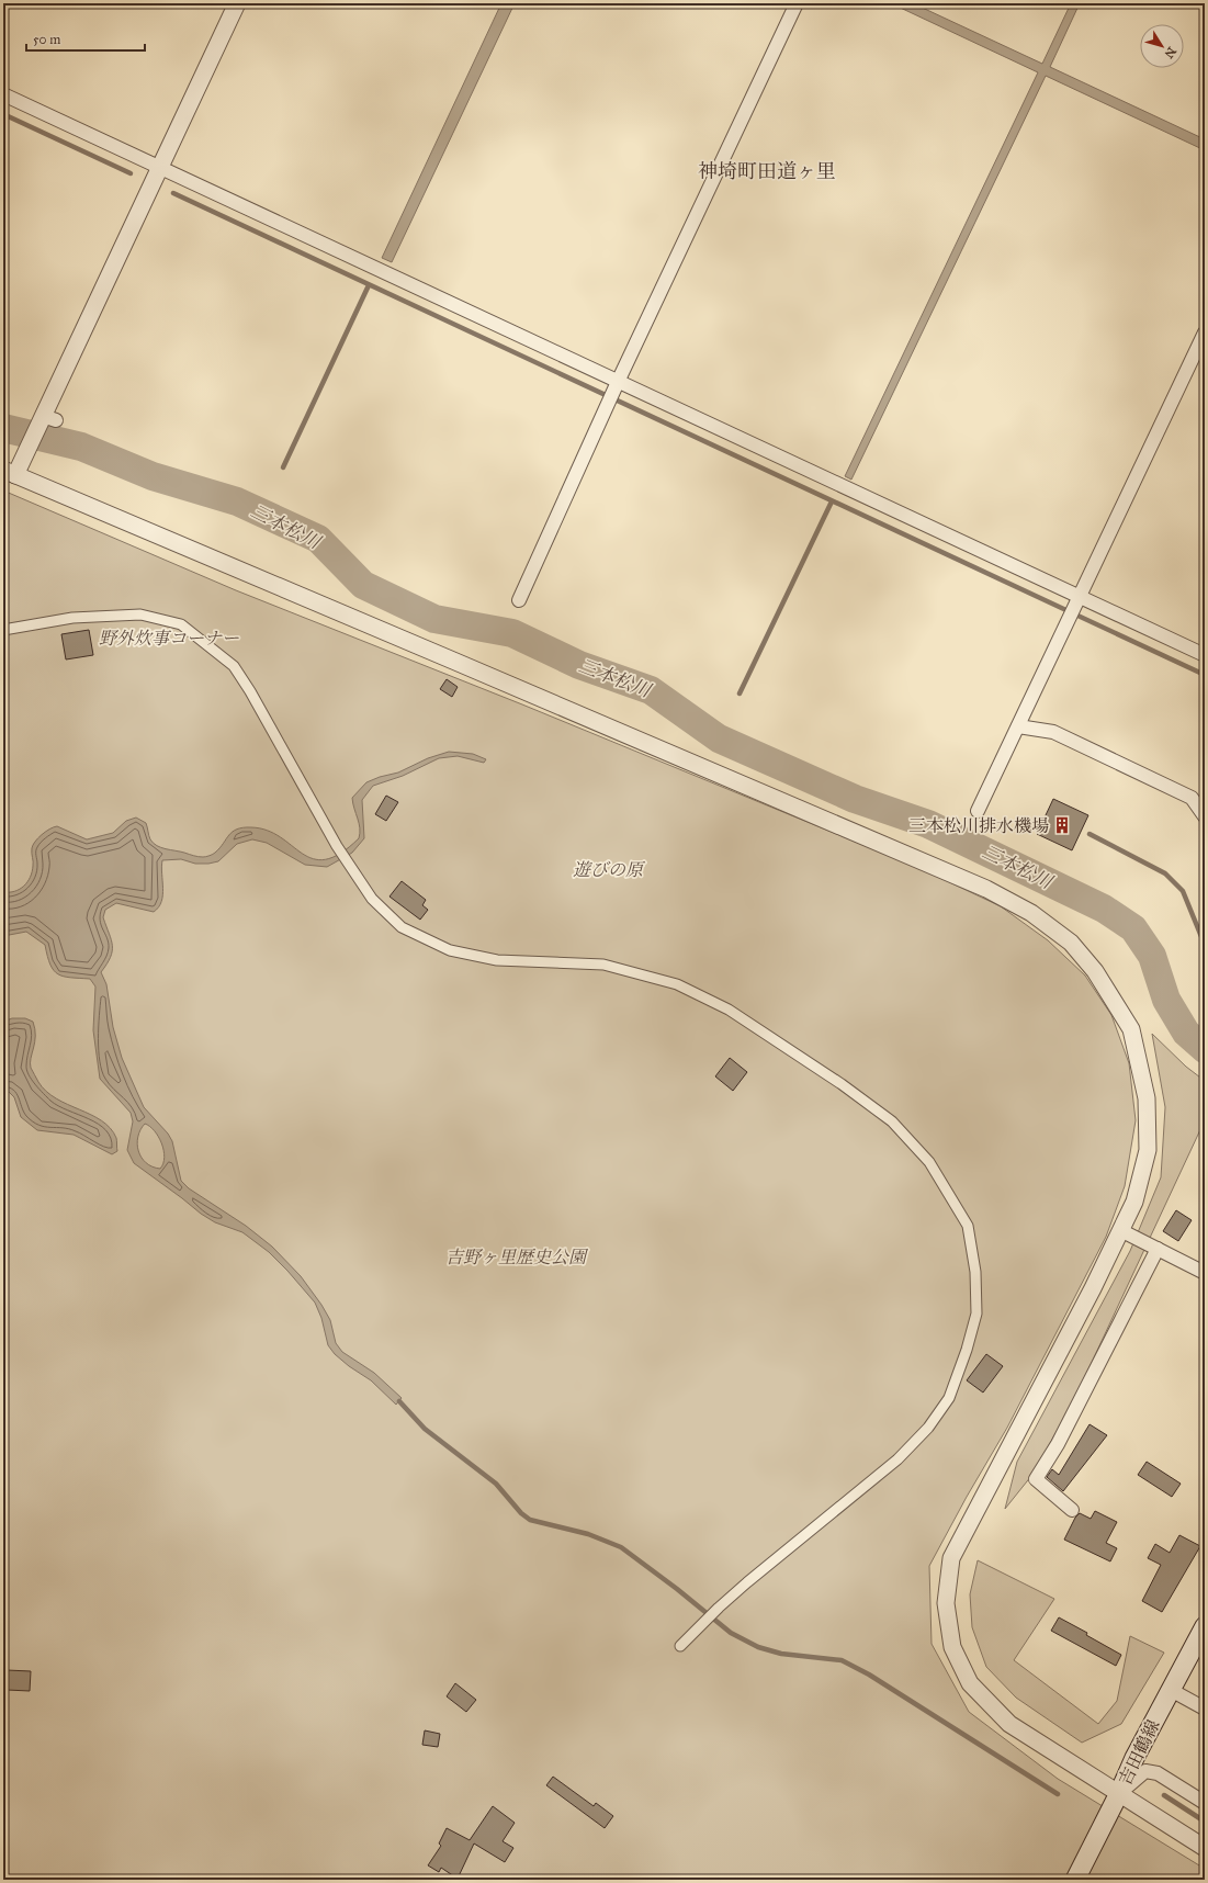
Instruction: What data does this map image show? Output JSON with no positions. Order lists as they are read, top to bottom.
{
  "streets": {
    "main road": ["吉田鶴線"]
  },
  "districts": ["神埼町田道ヶ里"],
  "water": ["三本松川"],
  "parks": ["野外炊事コーナー", "遊びの原", "吉野ヶ里歴史公園"],
  "places": {
    "building": ["三本松川排水機場"]
  },
  "scale_bar": "50 m",
  "north": "bottom right"
}
